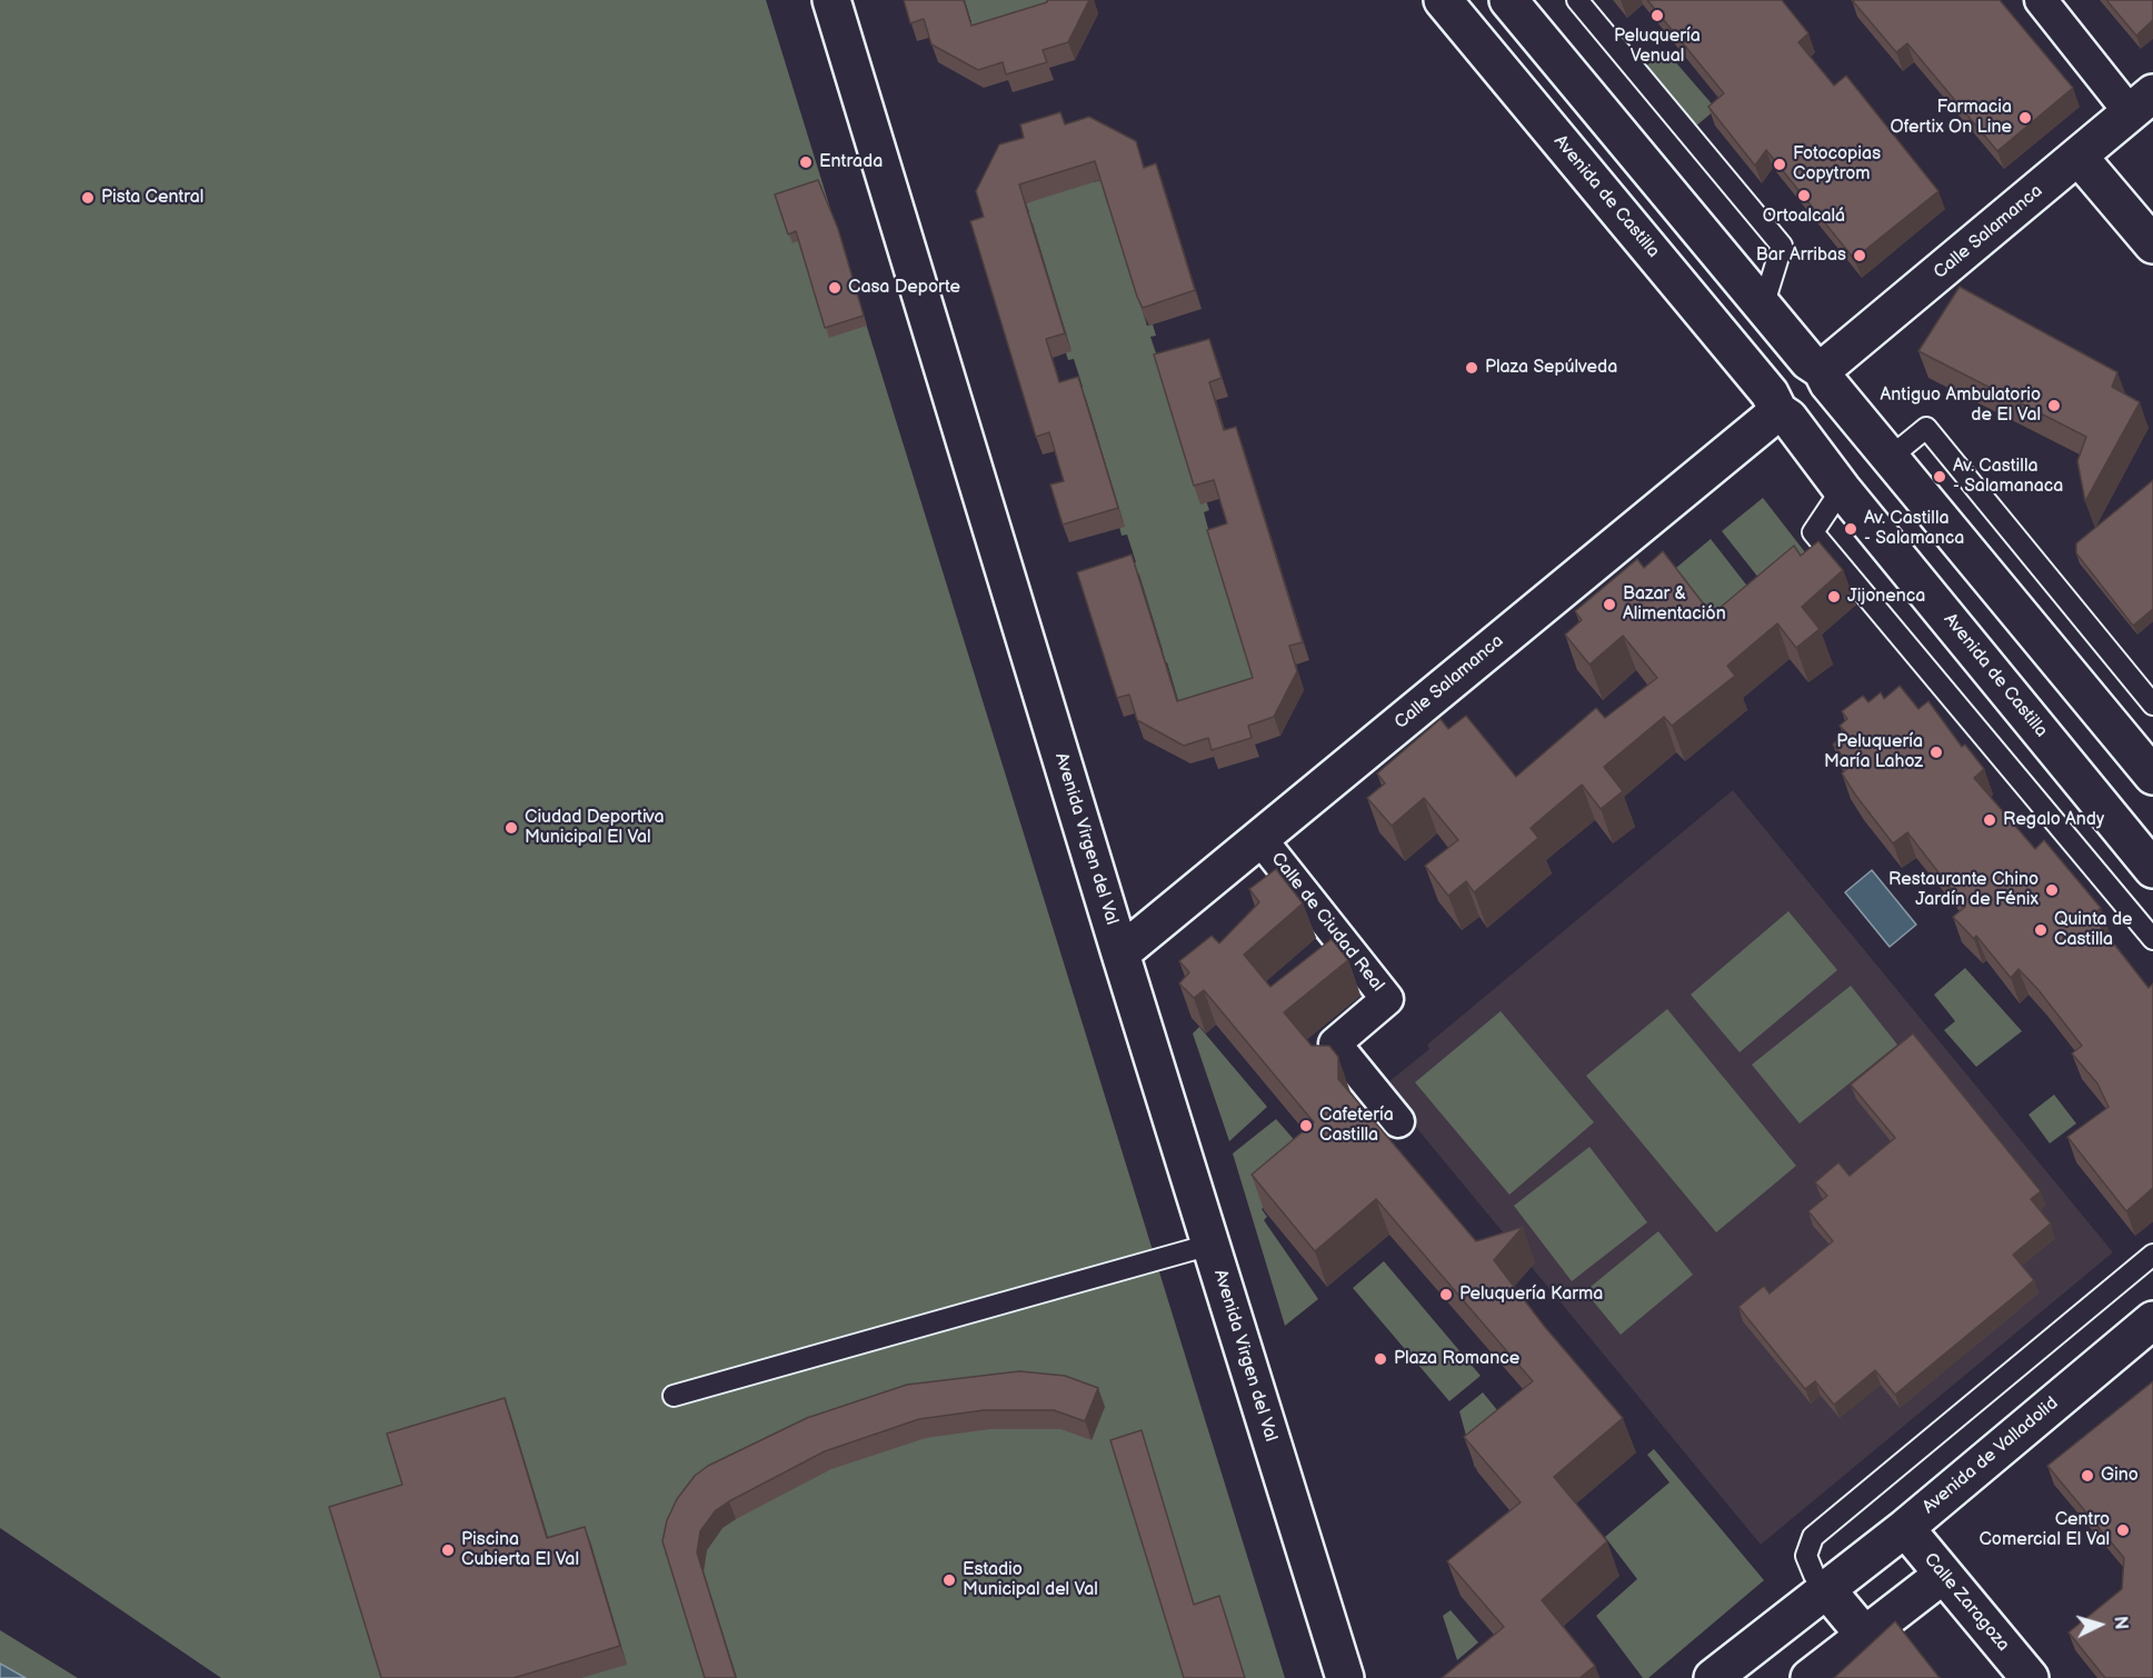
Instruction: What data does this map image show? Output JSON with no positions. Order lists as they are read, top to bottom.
{
  "streets": {
    "street": [
      "Avenida de Castilla",
      "Calle Salamanca",
      "Avenida Virgen del Val",
      "Calle de Ciudad Real",
      "Avenida de Valladolid",
      "Calle Zaragoza"
    ]
  },
  "crossings": [
    ["Avenida de Castilla", "Calle Salamanca"],
    ["Calle Salamanca", "Avenida Virgen del Val"],
    ["Calle Salamanca", "Calle de Ciudad Real"],
    ["Avenida de Valladolid", "Calle Zaragoza"]
  ],
  "places": [
    "Peluquería Venual",
    "Farmacia Ofertix On Line",
    "Entrada",
    "Fotocopias Copytrom",
    "Ortoalcalá",
    "Pista Central",
    "Bar Arribas",
    "Casa Deporte",
    "Plaza Sepúlveda",
    "Antiguo Ambulatorio de El Val",
    "Av. Castilla - Salamanaca",
    "Av. Castilla - Salamanca",
    "Jijonenca",
    "Bazar & Alimentación",
    "Peluquería María Lahoz",
    "Regalo Andy",
    "Ciudad Deportiva Municipal El Val",
    "Restaurante Chino Jardín de Fénix",
    "Quinta de Castilla",
    "Cafetería Castilla",
    "Peluquería Karma",
    "Plaza Romance",
    "Gino",
    "Centro Comercial El Val",
    "Piscina Cubierta El Val",
    "Estadio Municipal del Val"
  ],
  "north": "right"
}
